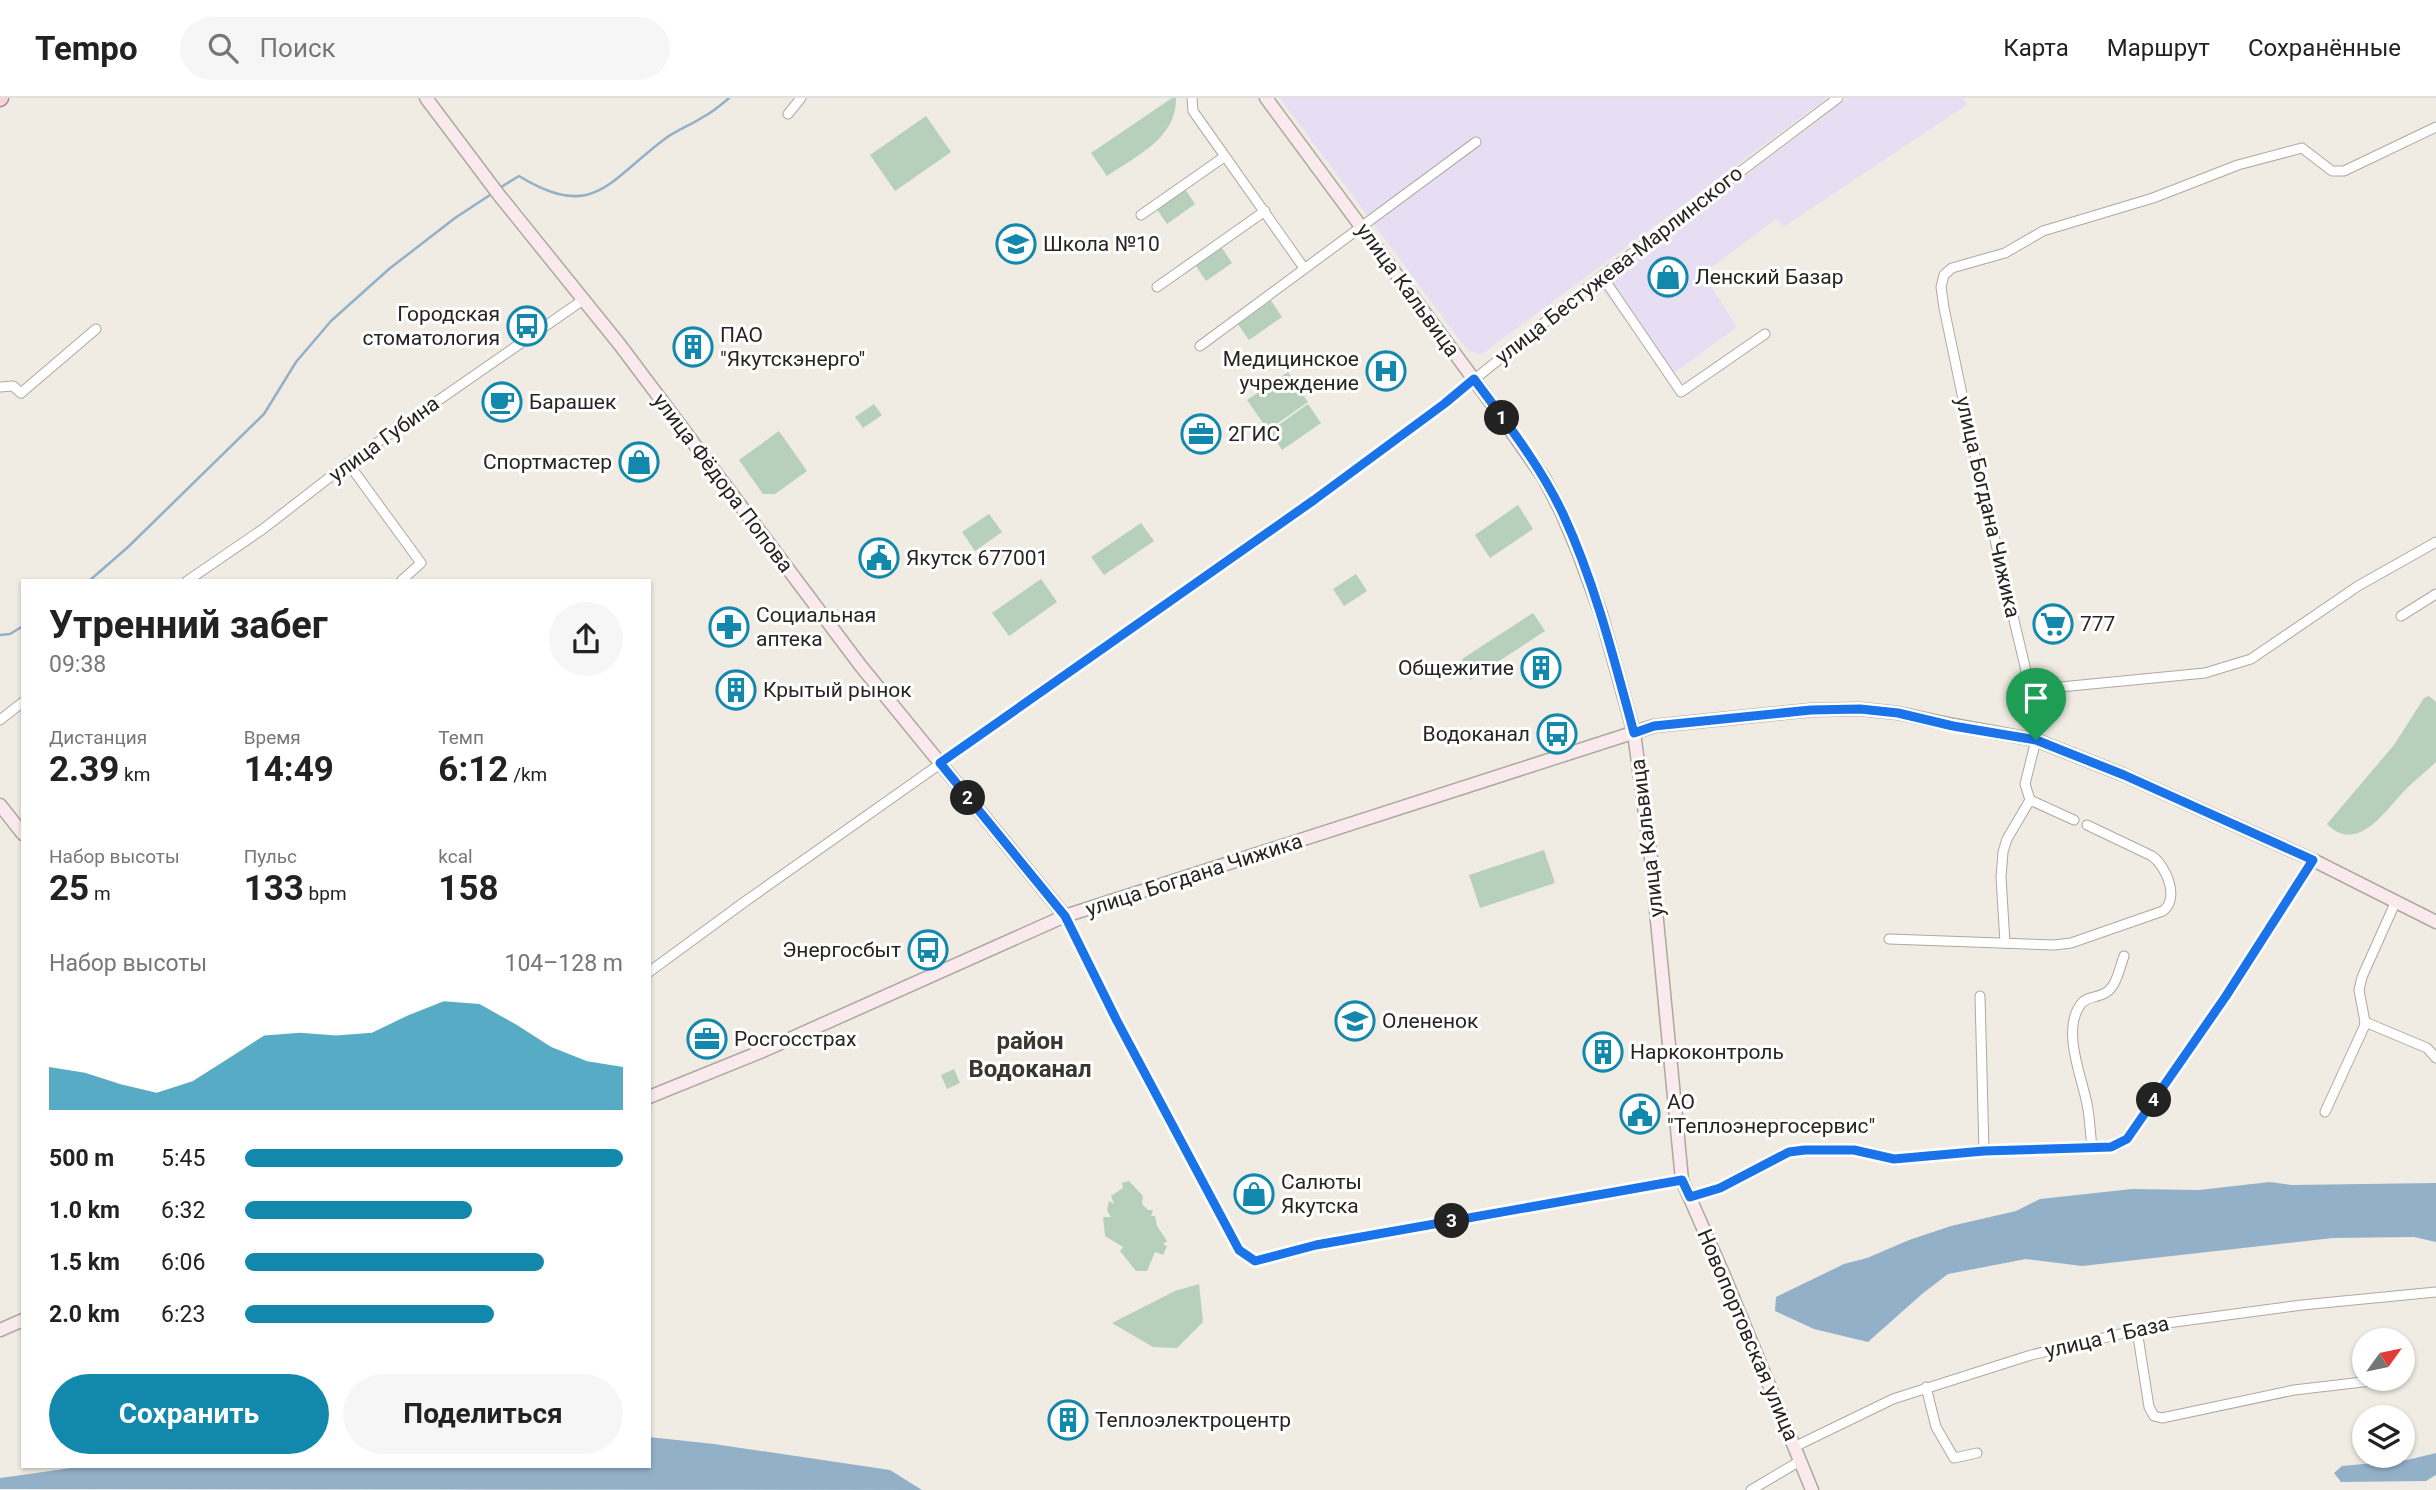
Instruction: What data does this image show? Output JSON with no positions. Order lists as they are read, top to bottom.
{
  "streets": {
    "street": [
      "улица Бестужева-Марлинского",
      "улица Кальвица",
      "улица Губина",
      "улица Фёдора Попова",
      "улица Богдана Чижика",
      "Новопортовская улица",
      "улица 1 База"
    ]
  },
  "crossings": [
    ["улица Бестужева-Марлинского", "улица Кальвица"],
    ["улица Бестужева-Марлинского", "улица Фёдора Попова"],
    ["улица Кальвица", "улица Фёдора Попова"],
    ["улица Кальвица", "улица Богдана Чижика"],
    ["улица Кальвица", "Новопортовская улица"],
    ["улица Губина", "улица Фёдора Попова"],
    ["улица Фёдора Попова", "улица Богдана Чижика"],
    ["улица Фёдора Попова", "Новопортовская улица"],
    ["Новопортовская улица", "улица 1 База"]
  ],
  "districts": ["район Водоканал"],
  "places": {
    "school or university": ["Школа №10", "Олененок"],
    "shop": ["Ленский Базар", "Спортмастер", "Салюты Якутска"],
    "bus stop": ["Городская стоматология", "Водоканал", "Энергосбыт"],
    "building": [
      "ПАО \"Якутскэнерго\"",
      "Общежитие",
      "Крытый рынок",
      "Наркоконтроль",
      "Теплоэлектроцентр"
    ],
    "hospital": ["Медицинское учреждение"],
    "cafe": ["Барашек"],
    "office": ["2ГИС", "Росгосстрах"],
    "public building": ["Якутск 677001", "АО \"Теплоэнергосервис\""],
    "supermarket": ["777"],
    "pharmacy": ["Социальная аптека"]
  },
  "north": "top right",
  "page": {
    "header": "Tempo",
    "search": "Поиск",
    "nav": ["Карта", "Маршрут", "Сохранённые"],
    "pins": [
      "1",
      "2",
      "4",
      "3"
    ],
    "heading": ["Утренний забег", "09:38"],
    "stats": [
      ["Дистанция", "2.39 km"],
      ["Время", "14:49"],
      ["Темп", "6:12 /km"],
      ["Набор высоты", "25 m"],
      ["Пульс", "133 bpm"],
      ["kcal", "158"]
    ],
    "chart": ["Набор высоты", "104–128 m"],
    "list": [
      {
        "name": "500 m",
        "note": "5:45"
      },
      {
        "name": "1.0 km",
        "note": "6:32"
      },
      {
        "name": "1.5 km",
        "note": "6:06"
      },
      {
        "name": "2.0 km",
        "note": "6:23"
      }
    ],
    "buttons": ["Сохранить", "Поделиться"]
  }
}
